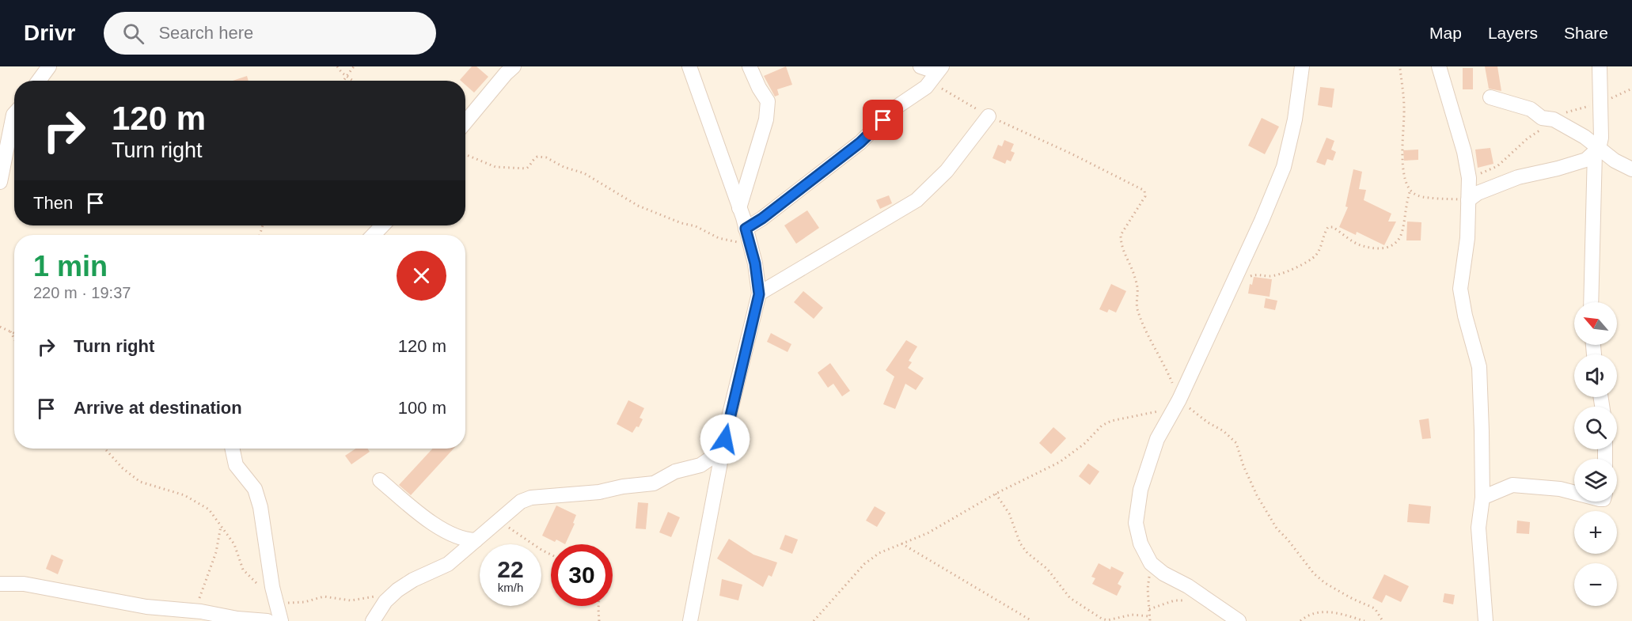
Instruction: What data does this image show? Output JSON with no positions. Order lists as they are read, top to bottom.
{
  "north": "top left",
  "page": {
    "header": "Drivr",
    "search": "Search here",
    "nav": ["Map", "Layers", "Share"],
    "turn": ["120 m", "Turn right"],
    "then": "Then",
    "heading": ["1 min", "220 m · 19:37"],
    "map_buttons": ["+", "−"],
    "list": [
      {
        "name": "Turn right",
        "value": "120 m"
      },
      {
        "name": "Arrive at destination",
        "value": "100 m"
      }
    ],
    "speed": "22 km/h",
    "limit": "30"
  }
}
